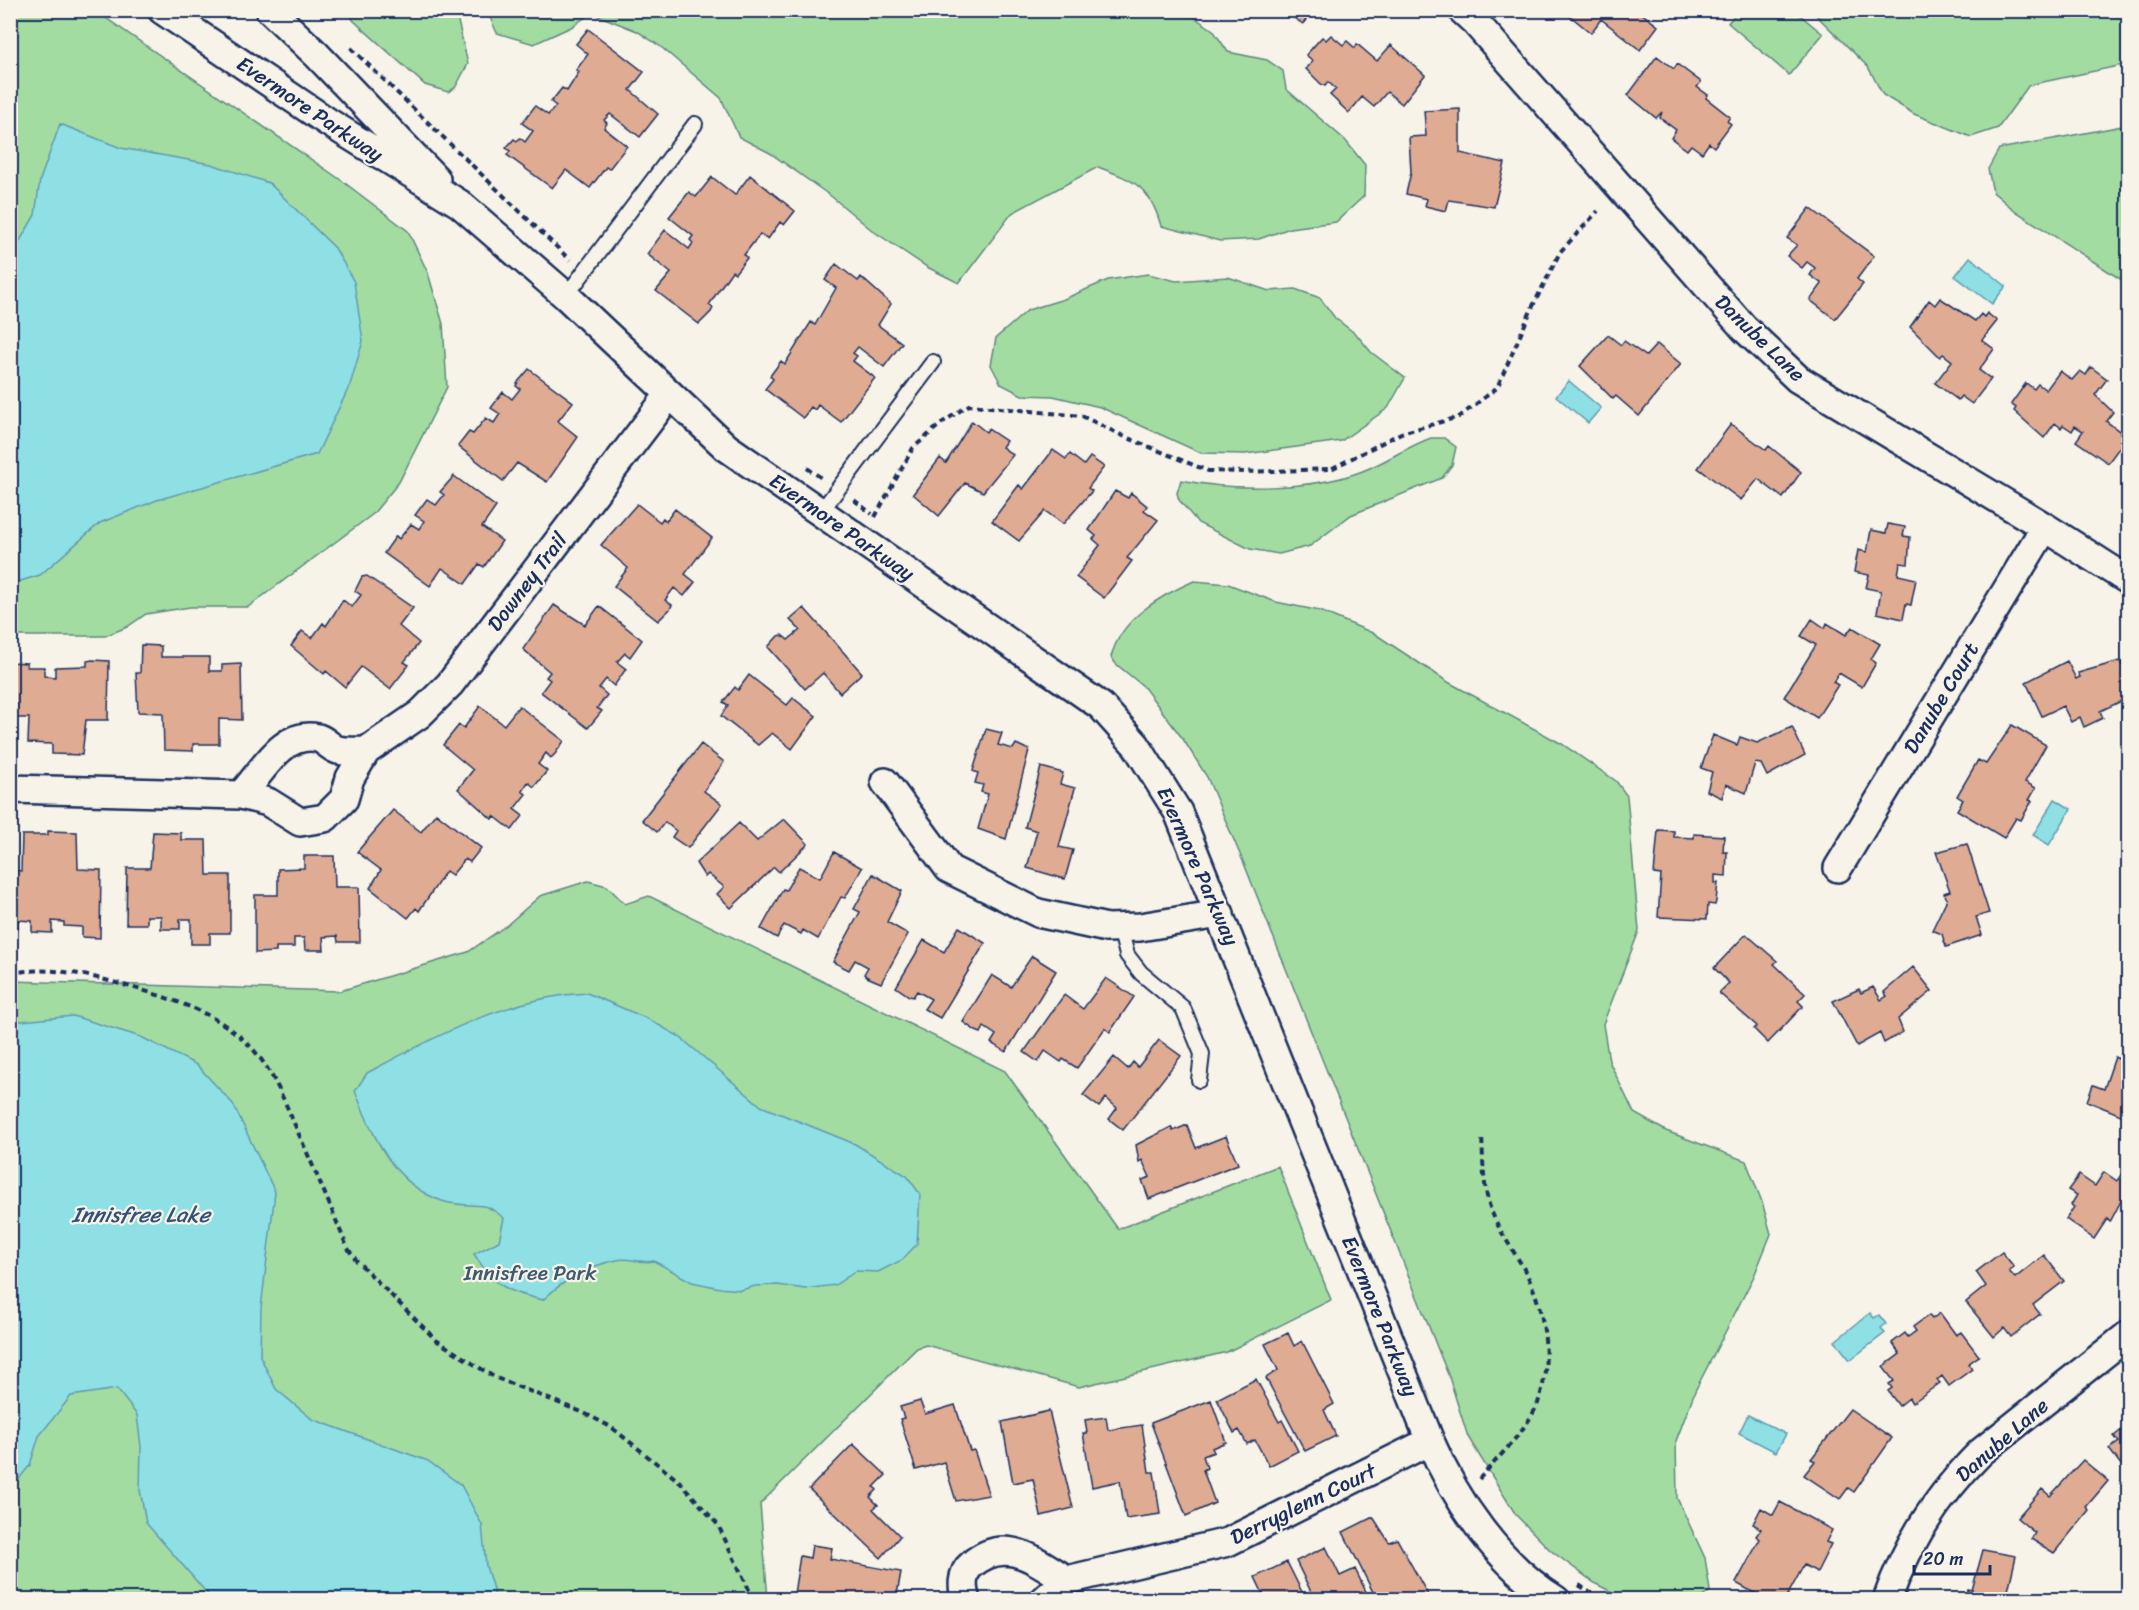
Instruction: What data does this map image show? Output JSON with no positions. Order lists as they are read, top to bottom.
{
  "streets": {
    "street": [
      "Evermore Parkway",
      "Danube Lane",
      "Downey Trail",
      "Danube Court",
      "Derryglenn Court"
    ]
  },
  "crossings": [
    ["Evermore Parkway", "Downey Trail"],
    ["Evermore Parkway", "Derryglenn Court"],
    ["Danube Lane", "Danube Court"]
  ],
  "water": ["Innisfree Lake"],
  "parks": ["Innisfree Park"],
  "scale_bar": "20 m"
}
